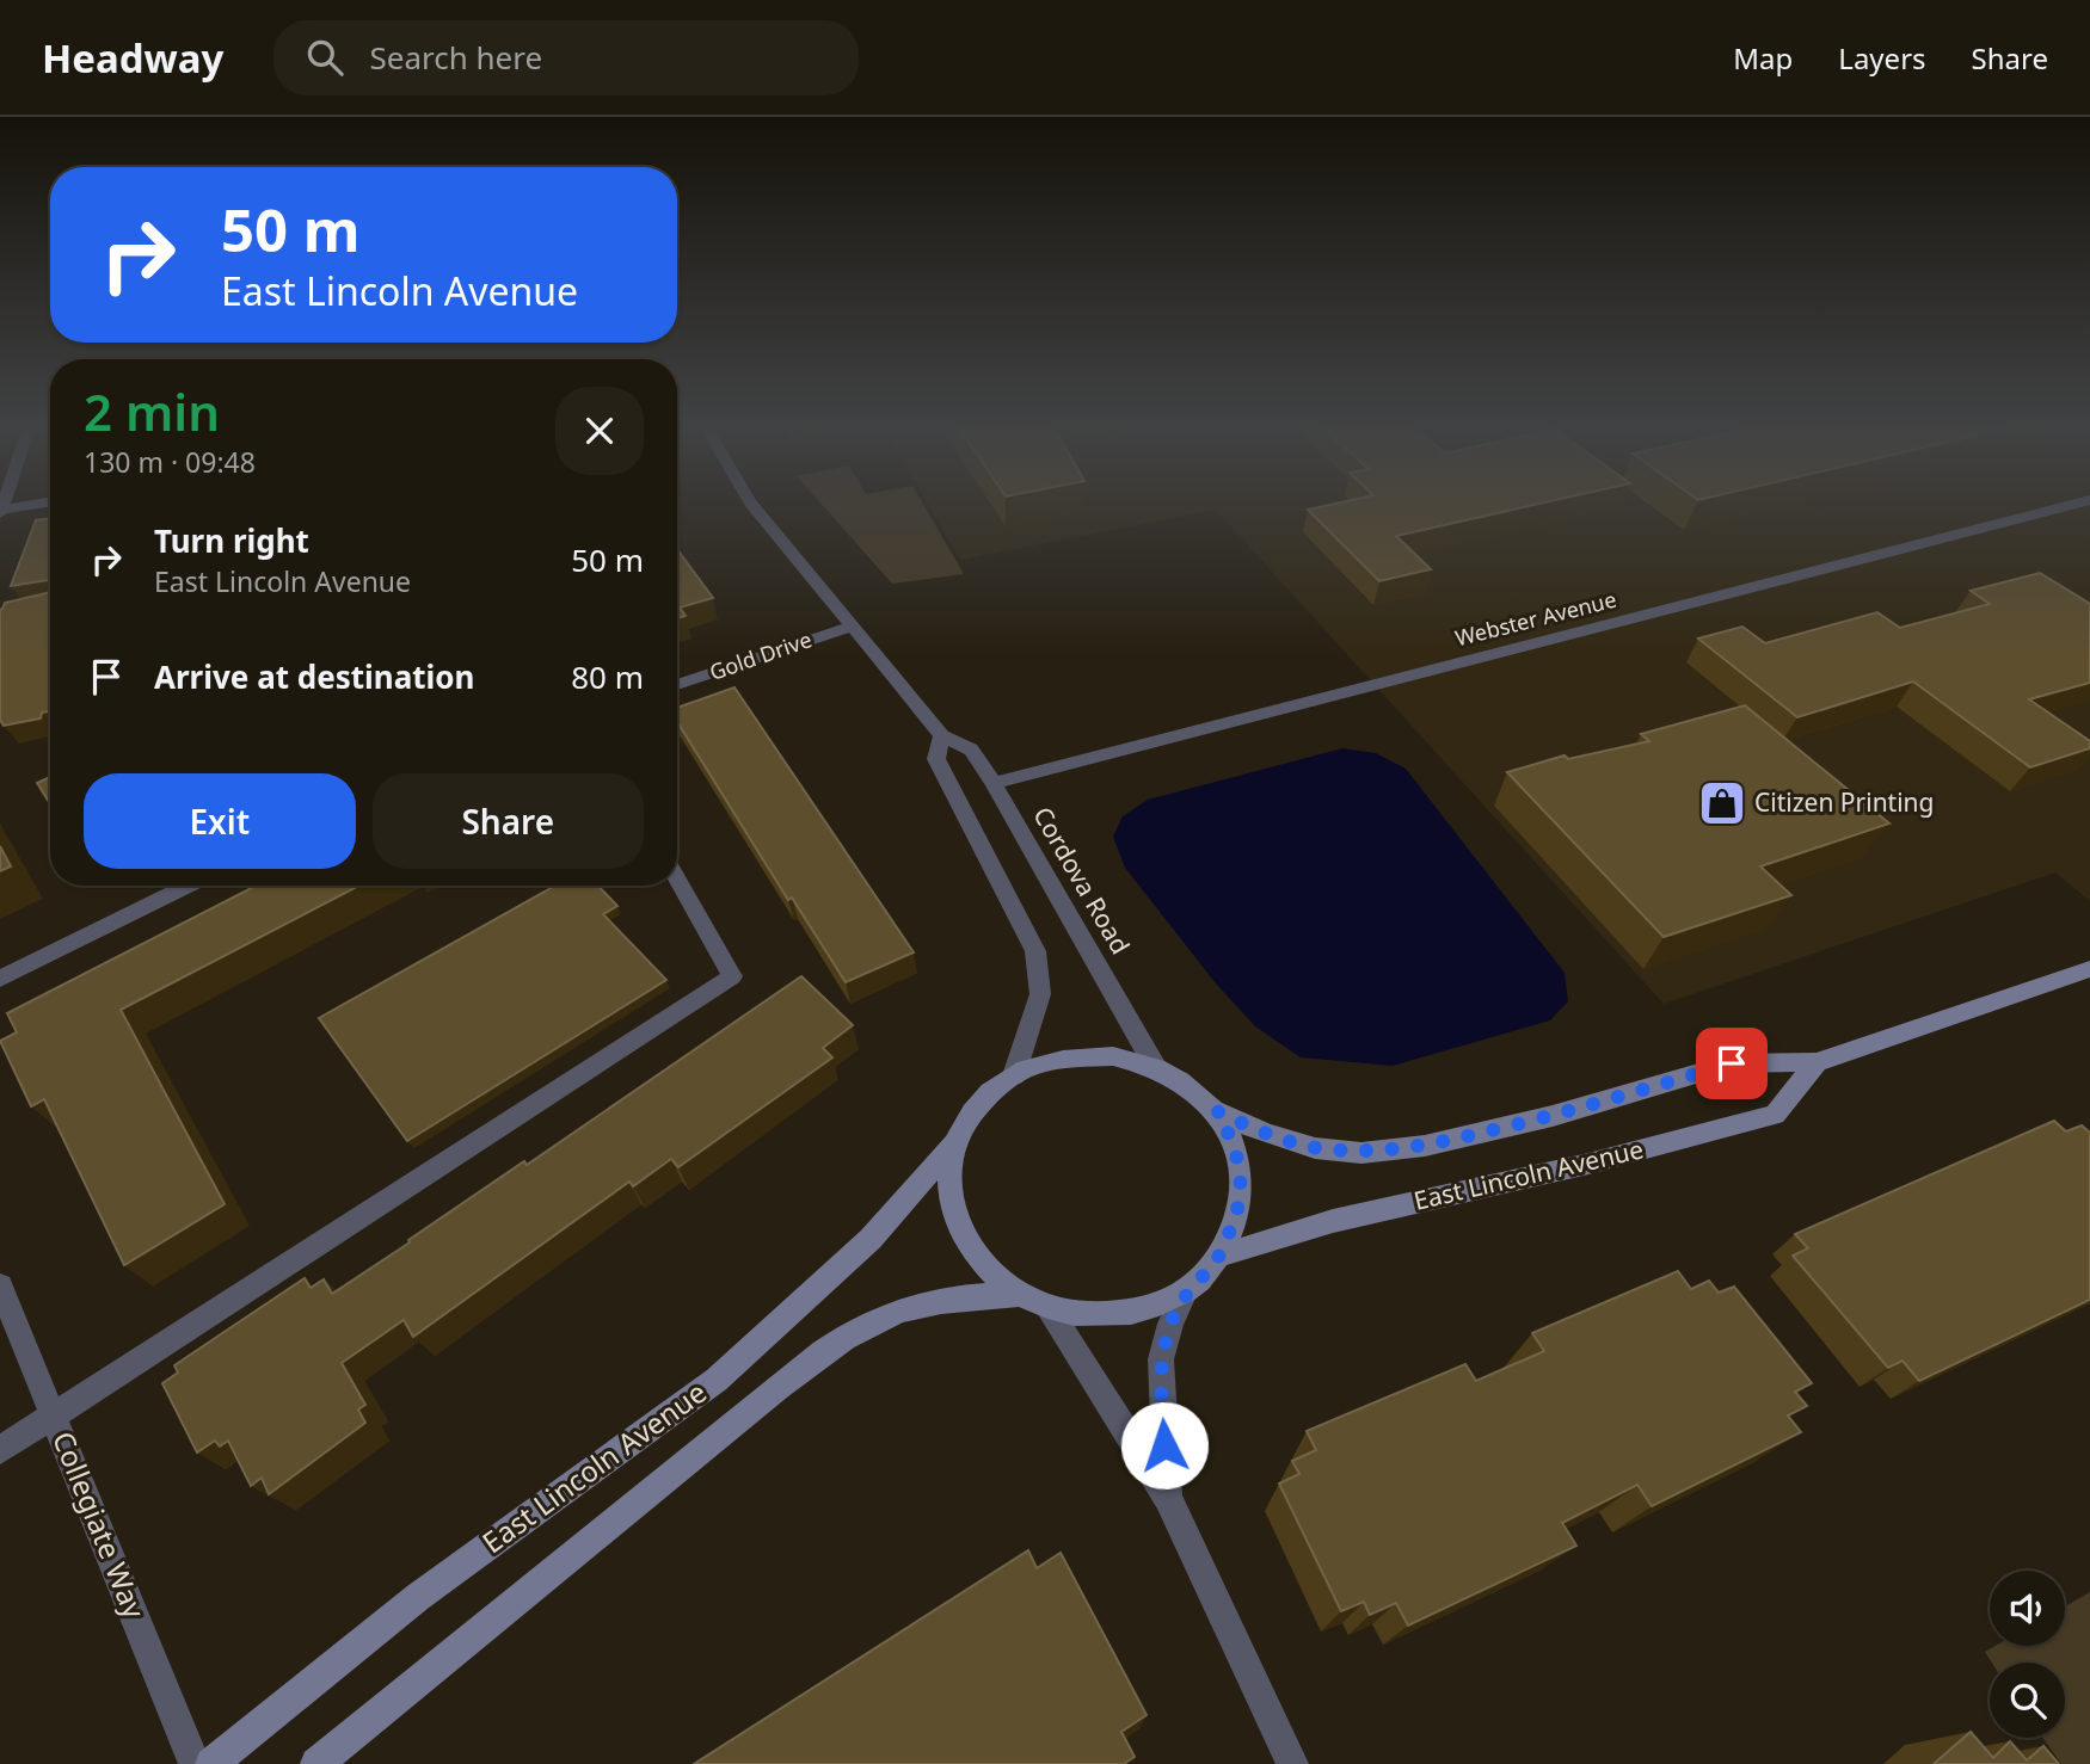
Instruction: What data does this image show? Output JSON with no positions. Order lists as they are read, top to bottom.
{
  "streets": {
    "street": [
      "Webster Avenue",
      "Gold Drive",
      "Cordova Road",
      "East Lincoln Avenue",
      "Collegiate Way"
    ]
  },
  "crossings": [
    ["Webster Avenue", "Cordova Road"],
    ["Gold Drive", "Cordova Road"],
    ["Cordova Road", "East Lincoln Avenue"]
  ],
  "places": {
    "shop": ["Citizen Printing"]
  },
  "page": {
    "header": "Headway",
    "search": "Search here",
    "nav": ["Map", "Layers", "Share"],
    "turn": ["50 m", "East Lincoln Avenue"],
    "heading": ["2 min", "130 m · 09:48"],
    "list": [
      {
        "name": "Turn right",
        "note": "East Lincoln Avenue",
        "value": "50 m"
      },
      {
        "name": "Arrive at destination",
        "value": "80 m"
      }
    ],
    "buttons": ["Exit", "Share"]
  }
}
